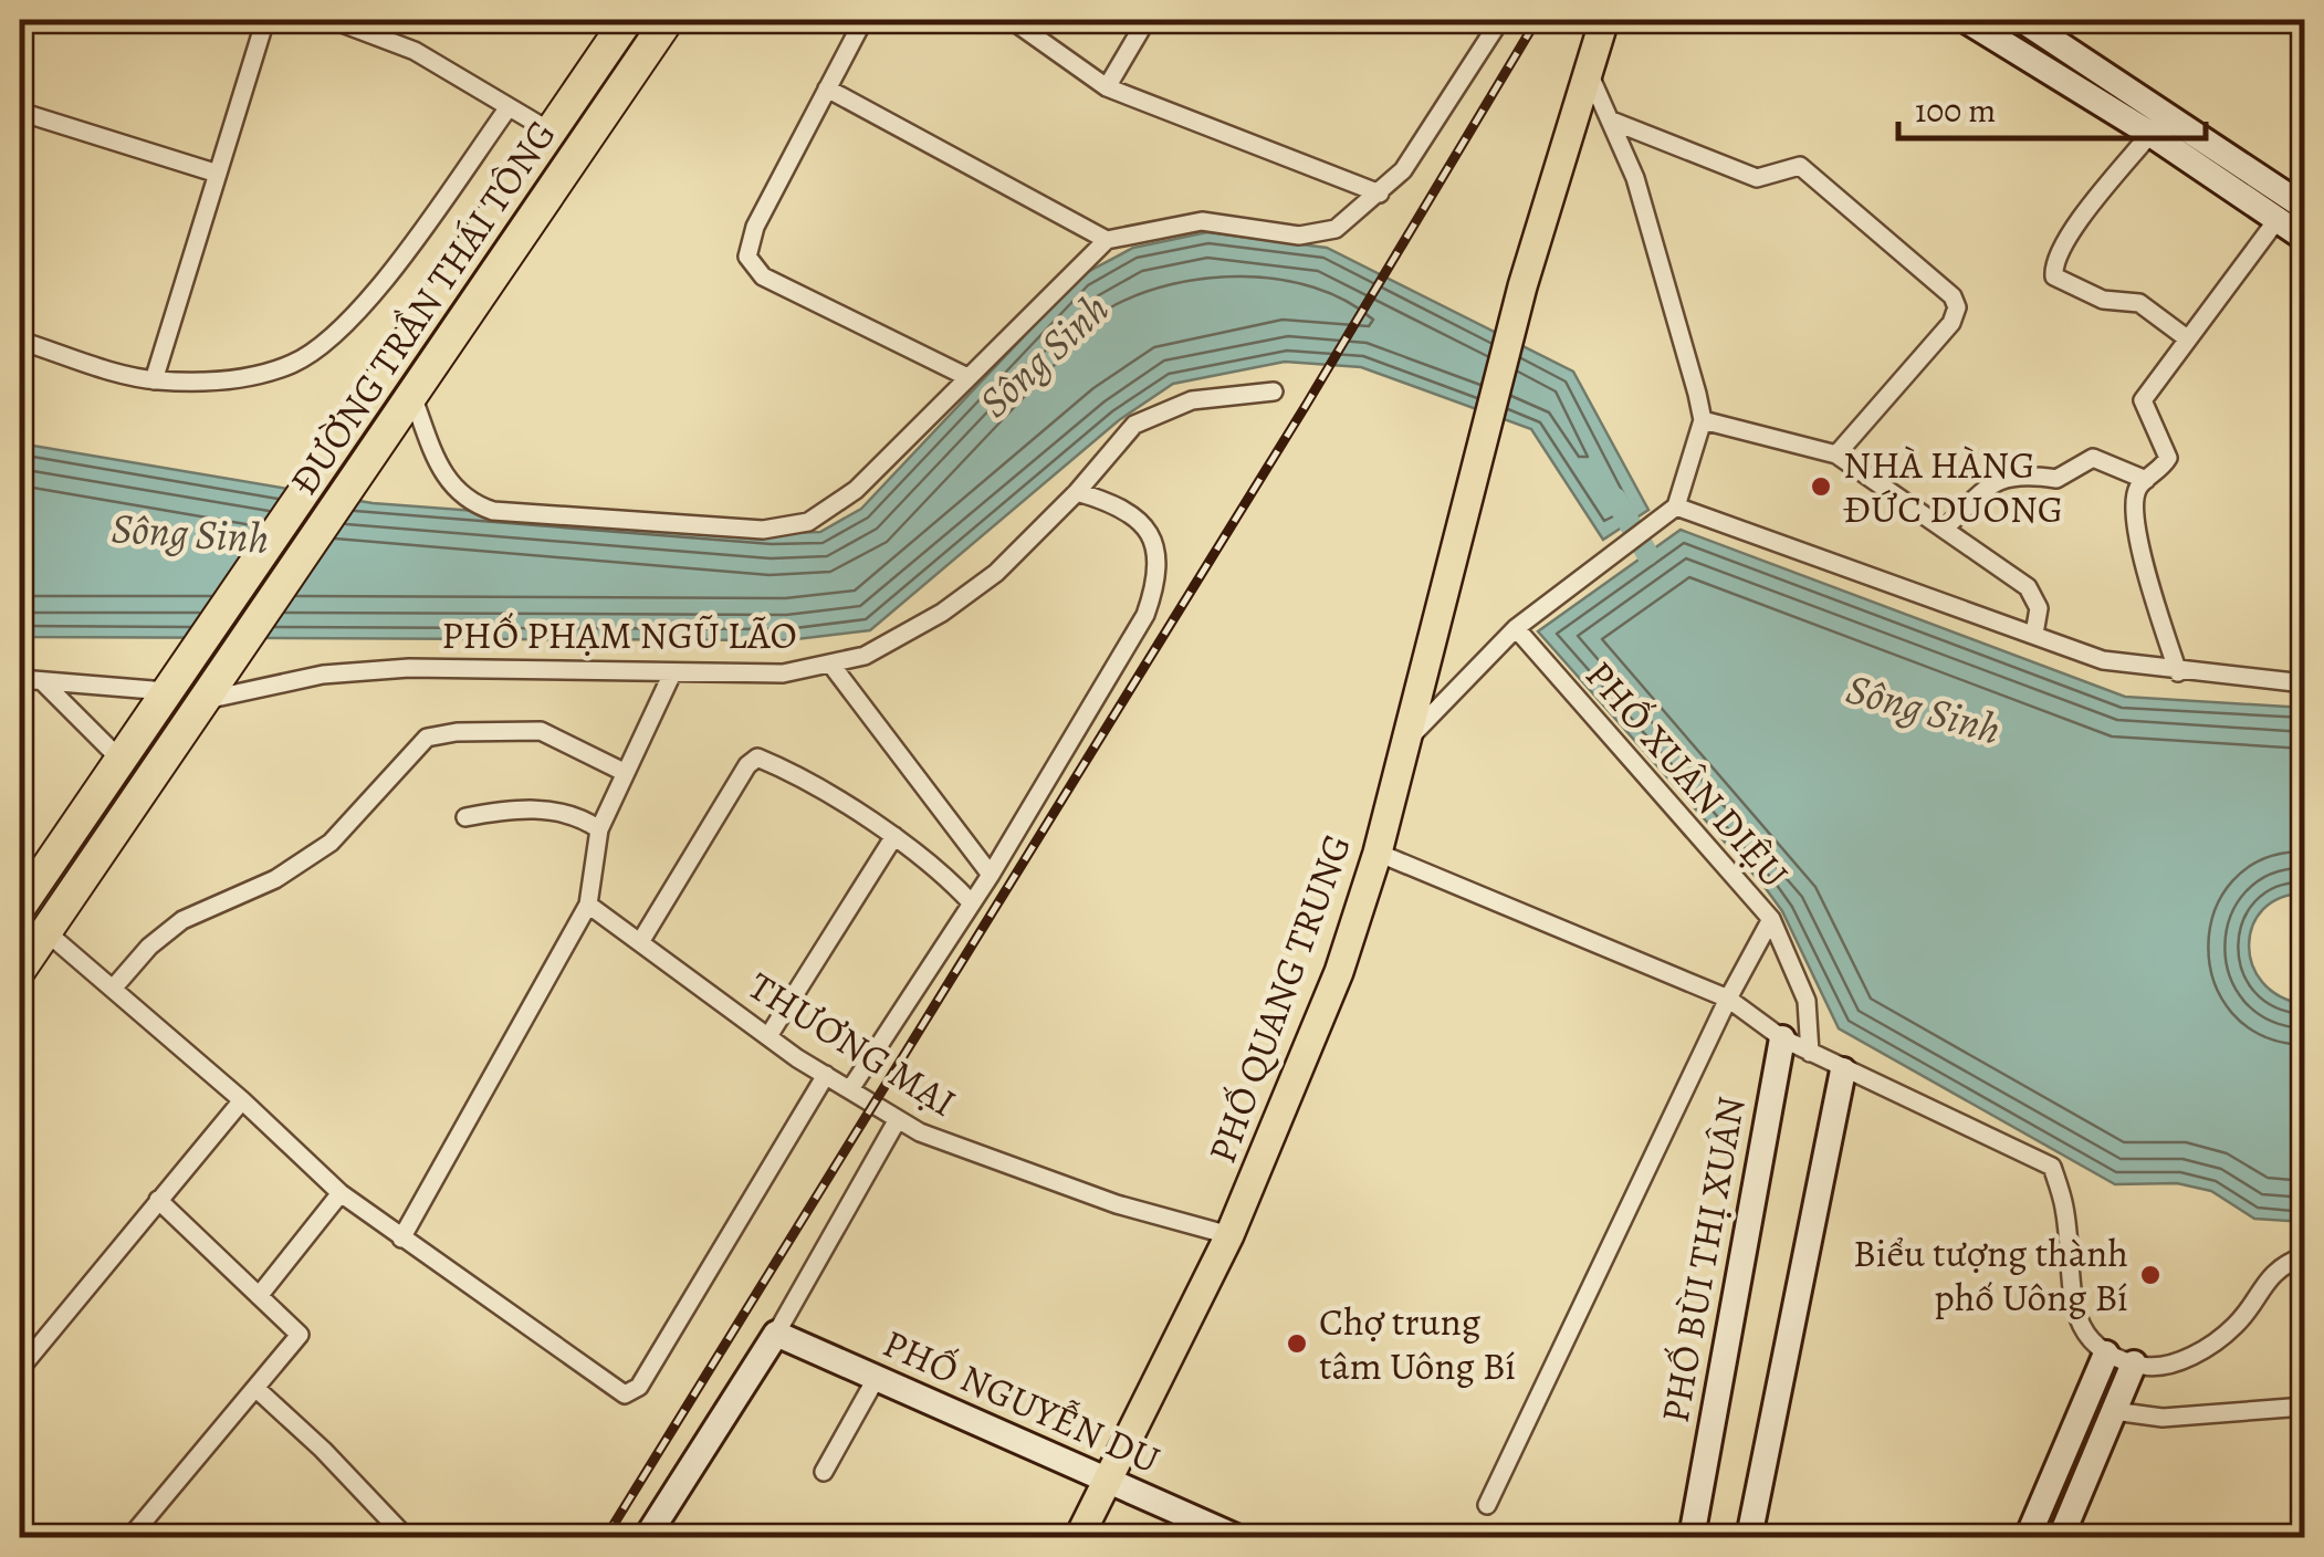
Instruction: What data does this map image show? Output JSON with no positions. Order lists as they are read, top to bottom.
{
  "streets": {
    "highway": ["ĐƯỜNG TRẦN THÁI TÔNG"],
    "main road": ["PHỐ QUANG TRUNG", "PHỐ BÙI THỊ XUÂN", "PHỐ NGUYỄN DU"],
    "street": ["PHỐ PHẠM NGŨ LÃO", "PHỐ XUÂN DIỆU", "THƯƠNG MẠI"]
  },
  "crossings": [
    ["ĐƯỜNG TRẦN THÁI TÔNG", "PHỐ PHẠM NGŨ LÃO"],
    ["PHỐ XUÂN DIỆU", "PHỐ BÙI THỊ XUÂN"],
    ["PHỐ QUANG TRUNG", "THƯƠNG MẠI"],
    ["PHỐ QUANG TRUNG", "PHỐ NGUYỄN DU"]
  ],
  "water": ["Sông Sinh"],
  "places": ["NHÀ HÀNG ĐỨC DUONG", "Biểu tượng thành phố Uông Bí", "Chợ trung tâm Uông Bí"],
  "scale_bar": "100 m"
}
